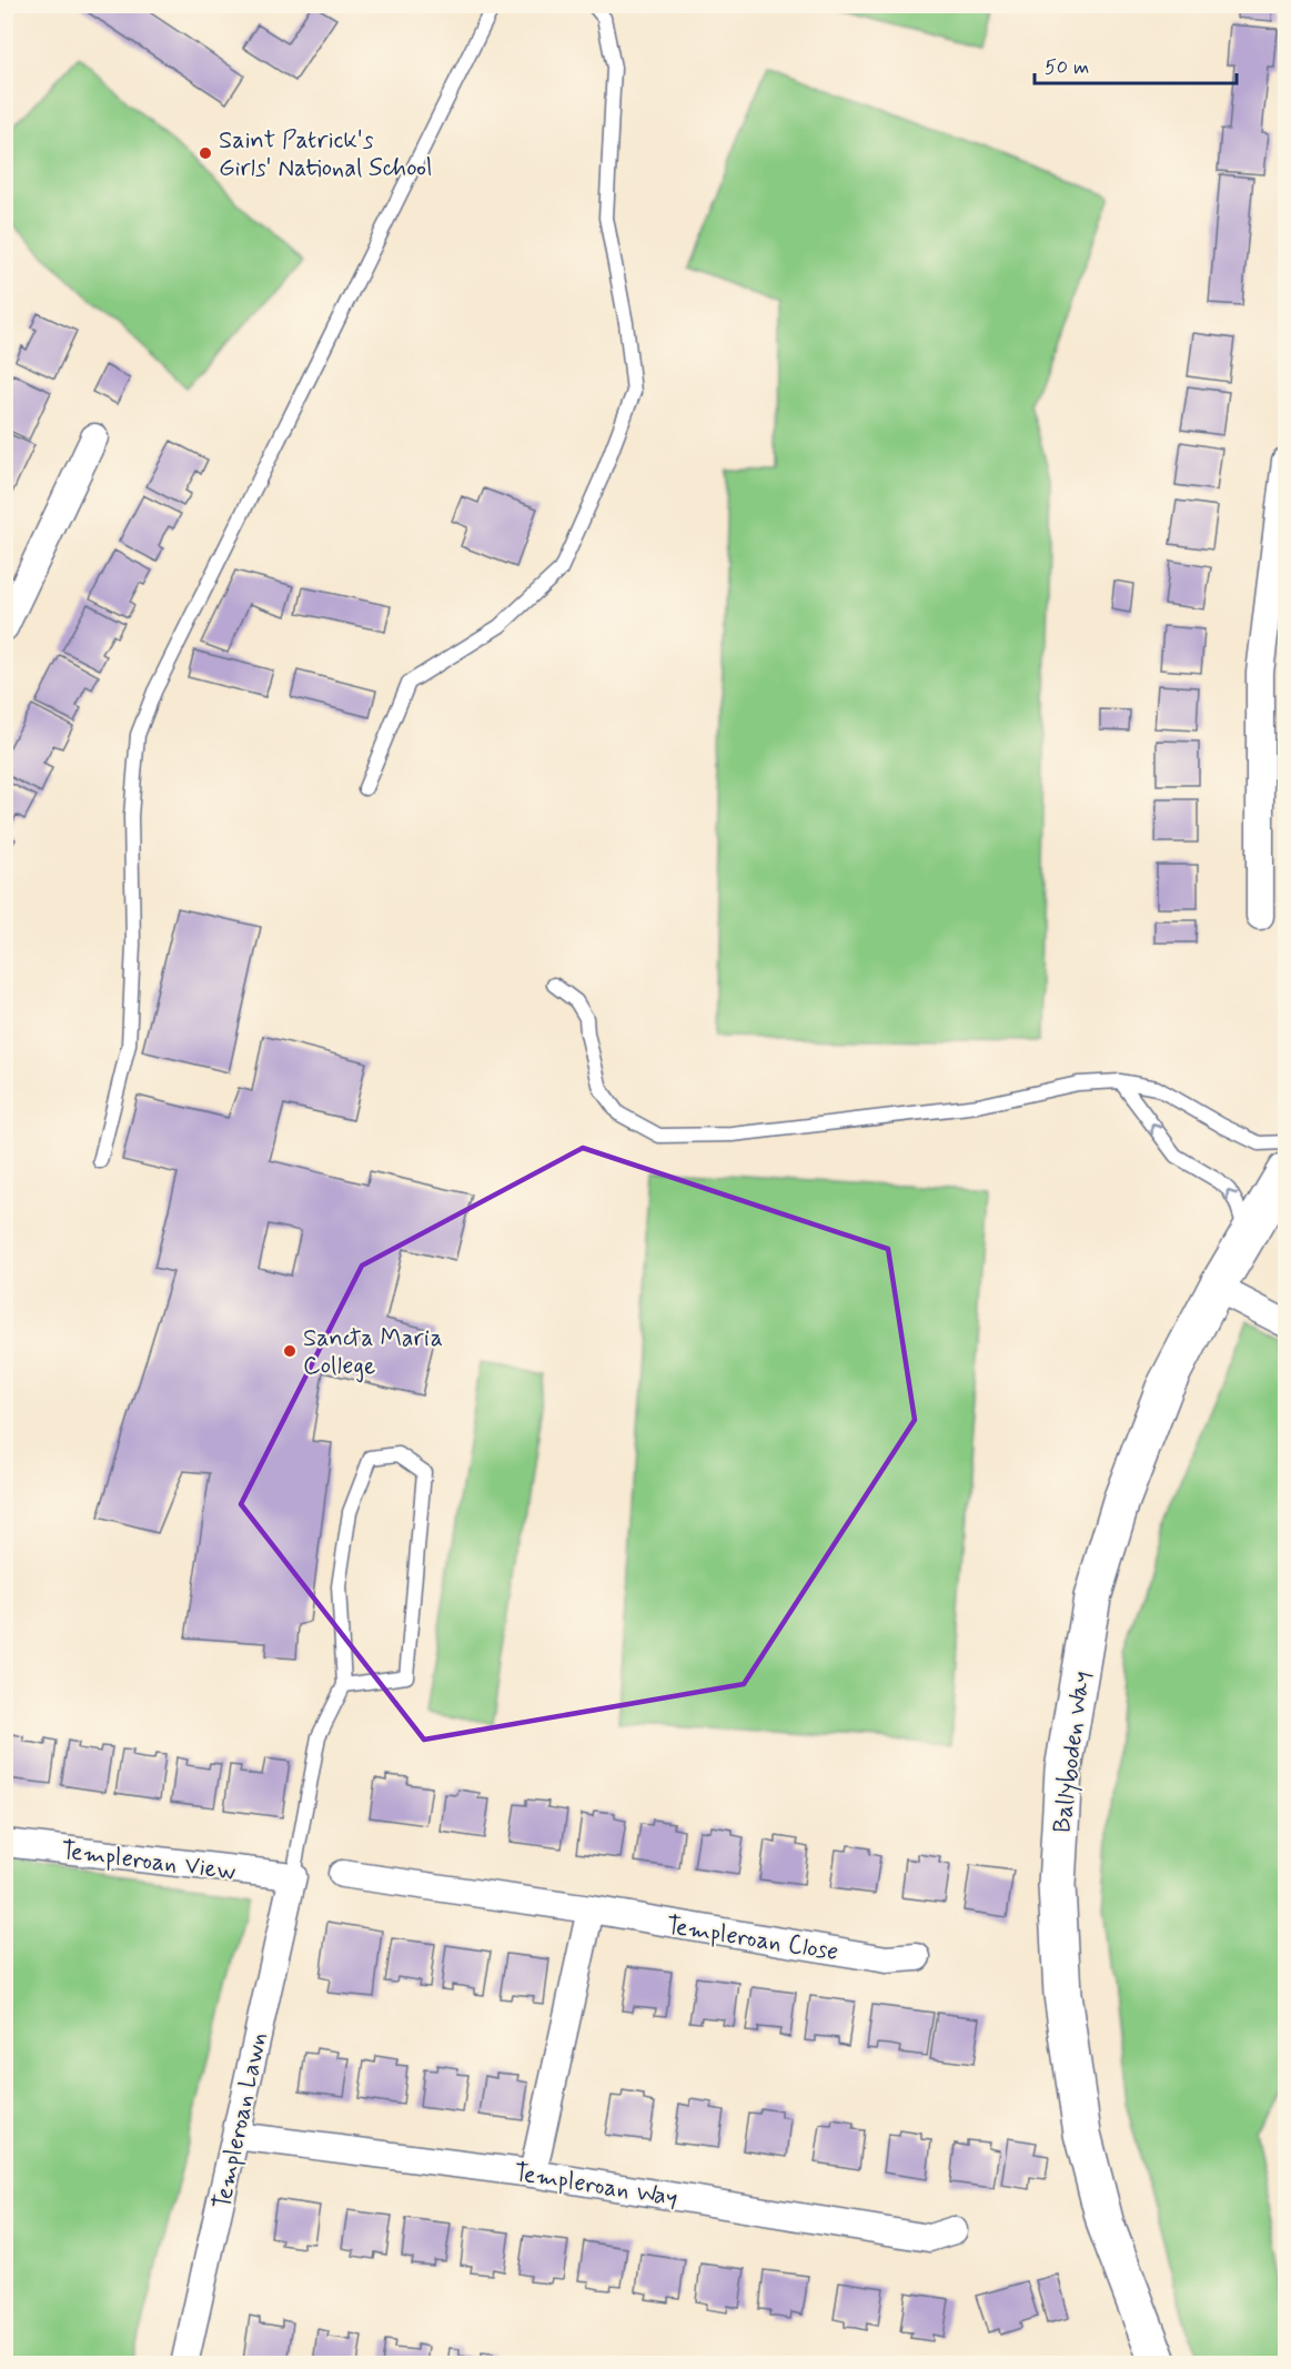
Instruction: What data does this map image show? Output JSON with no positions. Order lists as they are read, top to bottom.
{
  "streets": {
    "main road": ["Ballyboden Way"],
    "street": [
      "Templeroan View",
      "Templeroan Close",
      "Templeroan Lawn",
      "Templeroan Way"
    ]
  },
  "crossings": [
    ["Templeroan View", "Templeroan Lawn"],
    ["Templeroan Lawn", "Templeroan Way"]
  ],
  "places": ["Saint Patrick's Girls' National School", "Sancta Maria College"],
  "scale_bar": "50 m"
}
